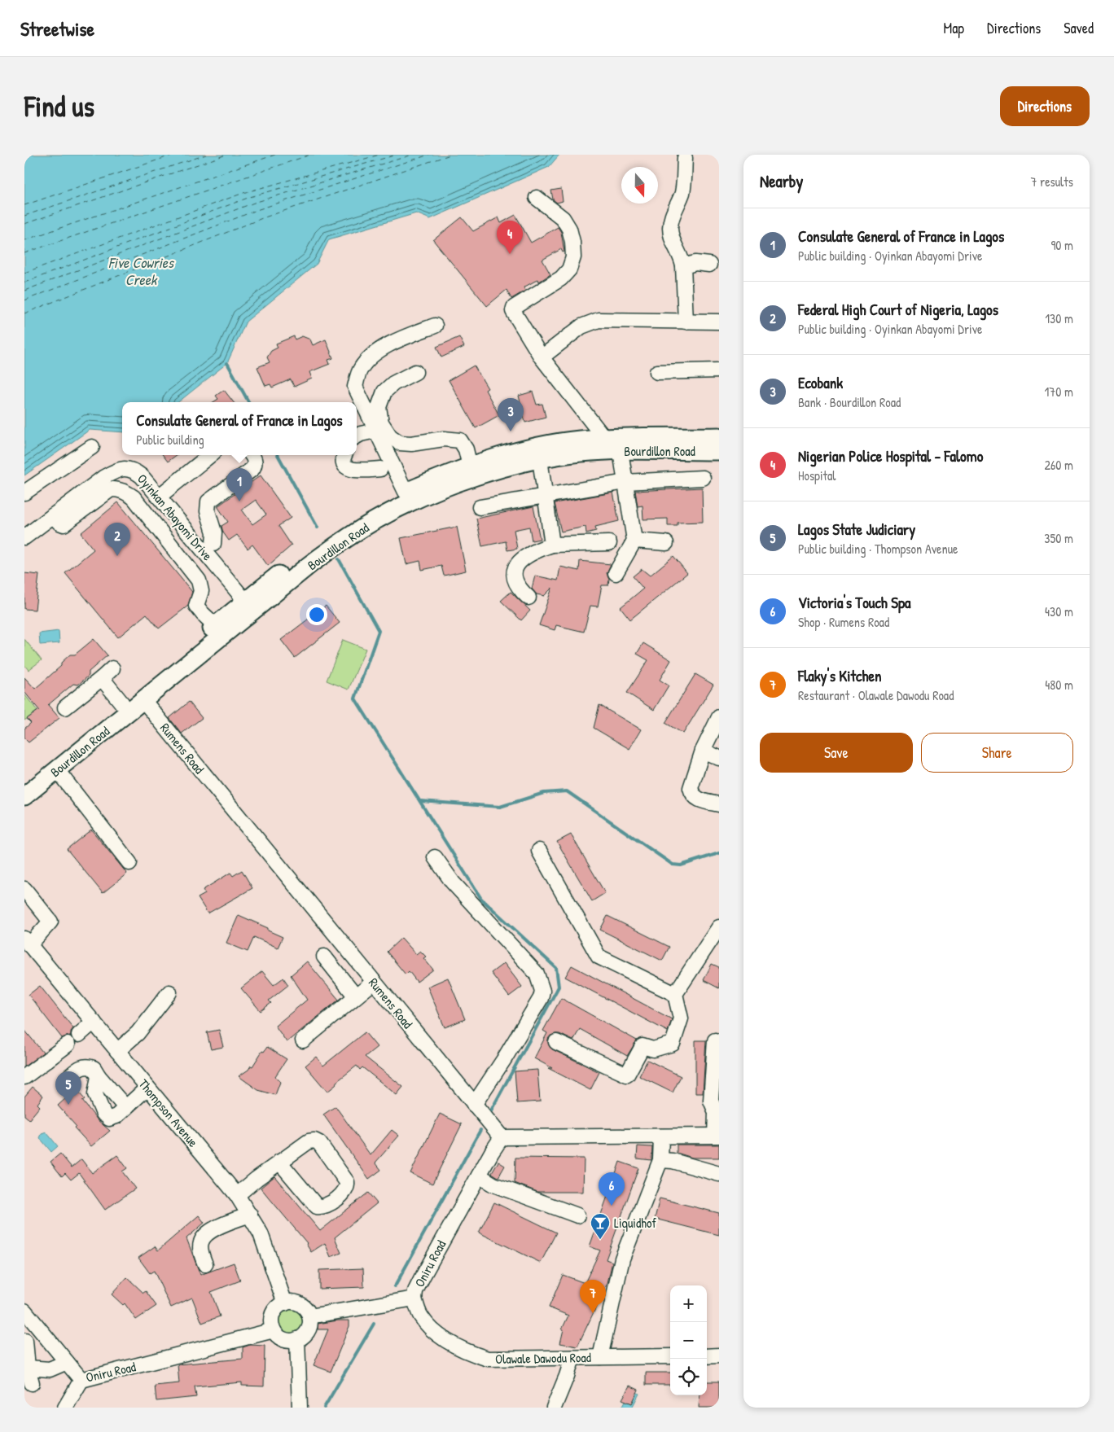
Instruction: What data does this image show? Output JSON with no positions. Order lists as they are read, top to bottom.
{
  "streets": {
    "main road": ["Bourdillon Road"],
    "street": [
      "Oyinkan Abayomi Drive",
      "Rumens Road",
      "Thompson Avenue",
      "Oniru Road",
      "Olawale Dawodu Road"
    ]
  },
  "crossings": [
    ["Bourdillon Road", "Oyinkan Abayomi Drive"],
    ["Bourdillon Road", "Rumens Road"],
    ["Rumens Road", "Oniru Road"],
    ["Thompson Avenue", "Oniru Road"],
    ["Oniru Road", "Olawale Dawodu Road"]
  ],
  "water": ["Five Cowries Creek"],
  "places": {
    "bar": ["Liquidhof"]
  },
  "north": "bottom",
  "page": {
    "header": "Streetwise",
    "nav": ["Map", "Directions", "Saved"],
    "buttons": [
      "Directions",
      ["Save", "Share"]
    ],
    "title": "Find us",
    "heading": ["Nearby", "7 results"],
    "list": [
      {
        "mark": "1",
        "name": "Consulate General of France in Lagos",
        "note": "Public building · Oyinkan Abayomi Drive",
        "value": "90 m"
      },
      {
        "mark": "2",
        "name": "Federal High Court of Nigeria, Lagos",
        "note": "Public building · Oyinkan Abayomi Drive",
        "value": "130 m"
      },
      {
        "mark": "3",
        "name": "Ecobank",
        "note": "Bank · Bourdillon Road",
        "value": "170 m"
      },
      {
        "mark": "4",
        "name": "Nigerian Police Hospital - Falomo",
        "note": "Hospital",
        "value": "260 m"
      },
      {
        "mark": "5",
        "name": "Lagos State Judiciary",
        "note": "Public building · Thompson Avenue",
        "value": "350 m"
      },
      {
        "mark": "6",
        "name": "Victoria's Touch Spa",
        "note": "Shop · Rumens Road",
        "value": "430 m"
      },
      {
        "mark": "7",
        "name": "Flaky's Kitchen",
        "note": "Restaurant · Olawale Dawodu Road",
        "value": "480 m"
      }
    ],
    "pins": [
      "4",
      "3",
      "1",
      "2",
      "5",
      "6",
      "7"
    ],
    "popup": ["Consulate General of France in Lagos", "Public building"],
    "map_buttons": ["+", "−"]
  }
}
